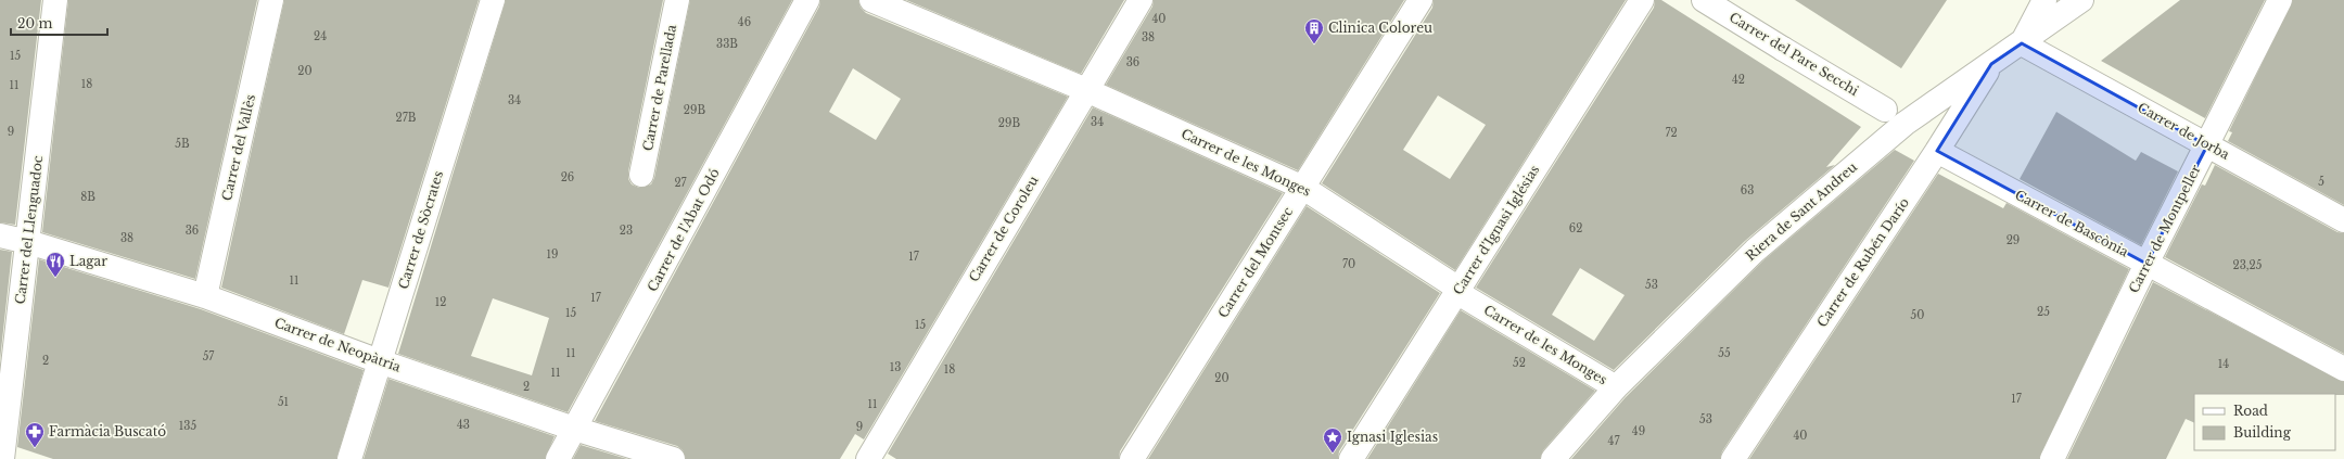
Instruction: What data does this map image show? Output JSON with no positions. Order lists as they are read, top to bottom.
{
  "streets": {
    "street": [
      "Carrer del Pare Secchi",
      "Carrer de Parellada",
      "Carrer de Jorba",
      "Carrer del Vallès",
      "Carrer de les Monges",
      "Riera de Sant Andreu",
      "Carrer de Bascònia",
      "Carrer de Coroleu",
      "Carrer de Montpeller",
      "Carrer del Llenguadoc",
      "Carrer de Sòcrates",
      "Carrer de l'Abat Odó",
      "Carrer d'Ignasi Iglésias",
      "Carrer del Montsec",
      "Carrer de Rubén Darío",
      "Carrer de Neopàtria"
    ]
  },
  "crossings": [
    ["Carrer de Jorba", "Riera de Sant Andreu"],
    ["Carrer de Jorba", "Carrer de Montpeller"],
    ["Carrer del Vallès", "Carrer de Neopàtria"],
    ["Carrer de les Monges", "Riera de Sant Andreu"],
    ["Carrer de les Monges", "Carrer de Coroleu"],
    ["Carrer de les Monges", "Carrer d'Ignasi Iglésias"],
    ["Carrer de les Monges", "Carrer del Montsec"],
    ["Riera de Sant Andreu", "Carrer de Rubén Darío"],
    ["Carrer de Bascònia", "Carrer de Montpeller"],
    ["Carrer de Bascònia", "Carrer de Rubén Darío"],
    ["Carrer del Llenguadoc", "Carrer de Neopàtria"],
    ["Carrer de Sòcrates", "Carrer de Neopàtria"],
    ["Carrer de l'Abat Odó", "Carrer de Neopàtria"]
  ],
  "places": {
    "building": ["Clinica Coloreu"],
    "restaurant": ["Lagar"],
    "pharmacy": ["Farmàcia Buscató"],
    "place": ["Ignasi Iglesias"]
  },
  "house_numbers": [
    "40",
    "46",
    "24",
    "38",
    "33B",
    "15",
    "36",
    "20",
    "42",
    "18",
    "11",
    "34",
    "29B",
    "27B",
    "34",
    "29B",
    "9",
    "72",
    "5B",
    "26",
    "5",
    "27",
    "63",
    "8B",
    "62",
    "36",
    "23",
    "38",
    "29",
    "19",
    "17",
    "70",
    "23,25",
    "11",
    "53",
    "17",
    "12",
    "25",
    "15",
    "50",
    "15",
    "11",
    "55",
    "57",
    "2",
    "52",
    "14",
    "13",
    "18",
    "11",
    "20",
    "2",
    "17",
    "51",
    "11",
    "53",
    "43",
    "135",
    "9",
    "49",
    "40",
    "47"
  ],
  "legend": ["Road", "Building"],
  "scale_bar": "20 m"
}
